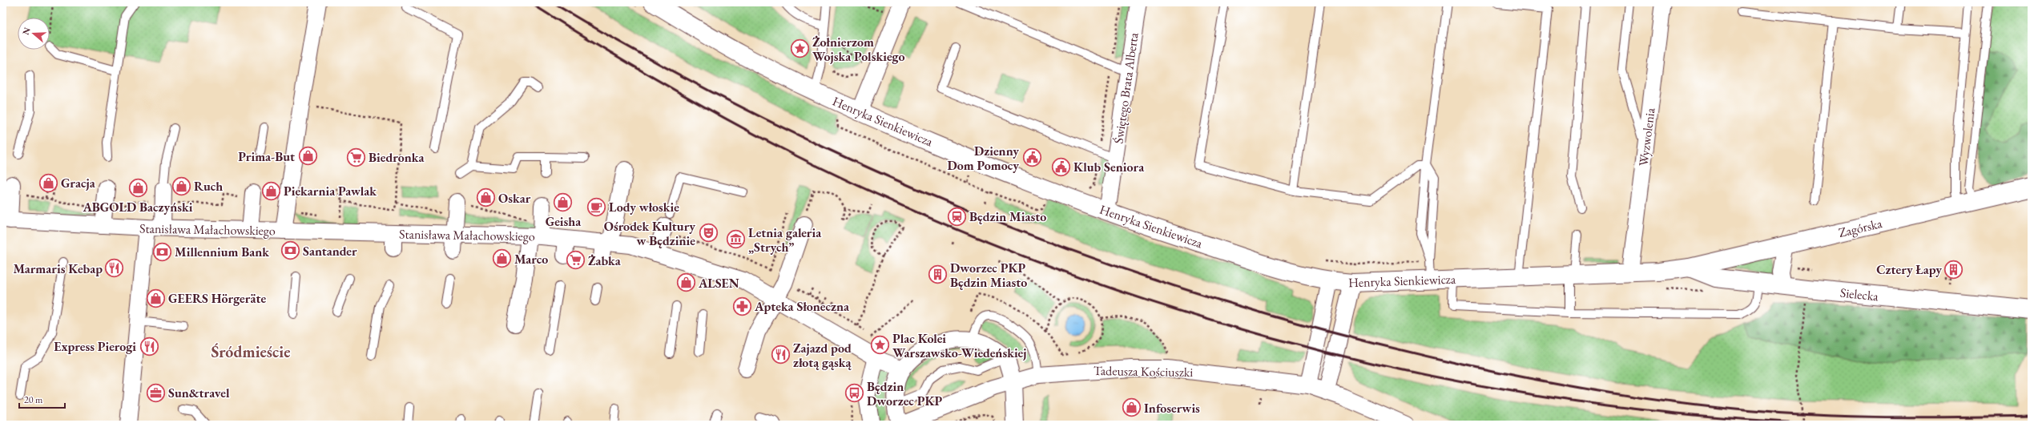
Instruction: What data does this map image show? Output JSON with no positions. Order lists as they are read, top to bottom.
{
  "streets": {
    "street": [
      "Świętego Brata Alberta",
      "Henryka Sienkiewicza",
      "Wyzwolenia",
      "Zagórska",
      "Stanisława Małachowskiego",
      "Sielecka",
      "Tadeusza Kościuszki"
    ]
  },
  "crossings": [
    ["Świętego Brata Alberta", "Henryka Sienkiewicza"],
    ["Henryka Sienkiewicza", "Wyzwolenia"],
    ["Henryka Sienkiewicza", "Zagórska"],
    ["Henryka Sienkiewicza", "Sielecka"],
    ["Zagórska", "Sielecka"]
  ],
  "districts": ["Śródmieście"],
  "places": {
    "place": ["Żołnierzom Wojska Polskiego", "Plac Kolei Warszawsko-Wiedeńskiej"],
    "shop": [
      "Prima-But",
      "Gracja",
      "Ruch",
      "ABGOLD Baczyński",
      "Piekarnia Pawlak",
      "Oskar",
      "Geisha",
      "Marco",
      "ALSEN",
      "GEERS Hörgeräte",
      "Infoserwis"
    ],
    "supermarket": ["Biedronka", "Żabka"],
    "public building": ["Dzienny Dom Pomocy", "Klub Seniora"],
    "cafe": ["Lody włoskie"],
    "station": ["Będzin Miasto"],
    "theatre": ["Ośrodek Kultury w Będzinie"],
    "museum": ["Letnia galeria „Strych”"],
    "bank": ["Santander", "Millennium Bank"],
    "restaurant": ["Marmaris Kebap", "Express Pierogi", "Zajazd pod złotą gąską"],
    "building": ["Cztery Łapy", "Dworzec PKP Będzin Miasto"],
    "pharmacy": ["Apteka Słoneczna"],
    "office": ["Sun&travel"],
    "bus stop": ["Będzin Dworzec PKP"]
  },
  "scale_bar": "20 m",
  "north": "left"
}
